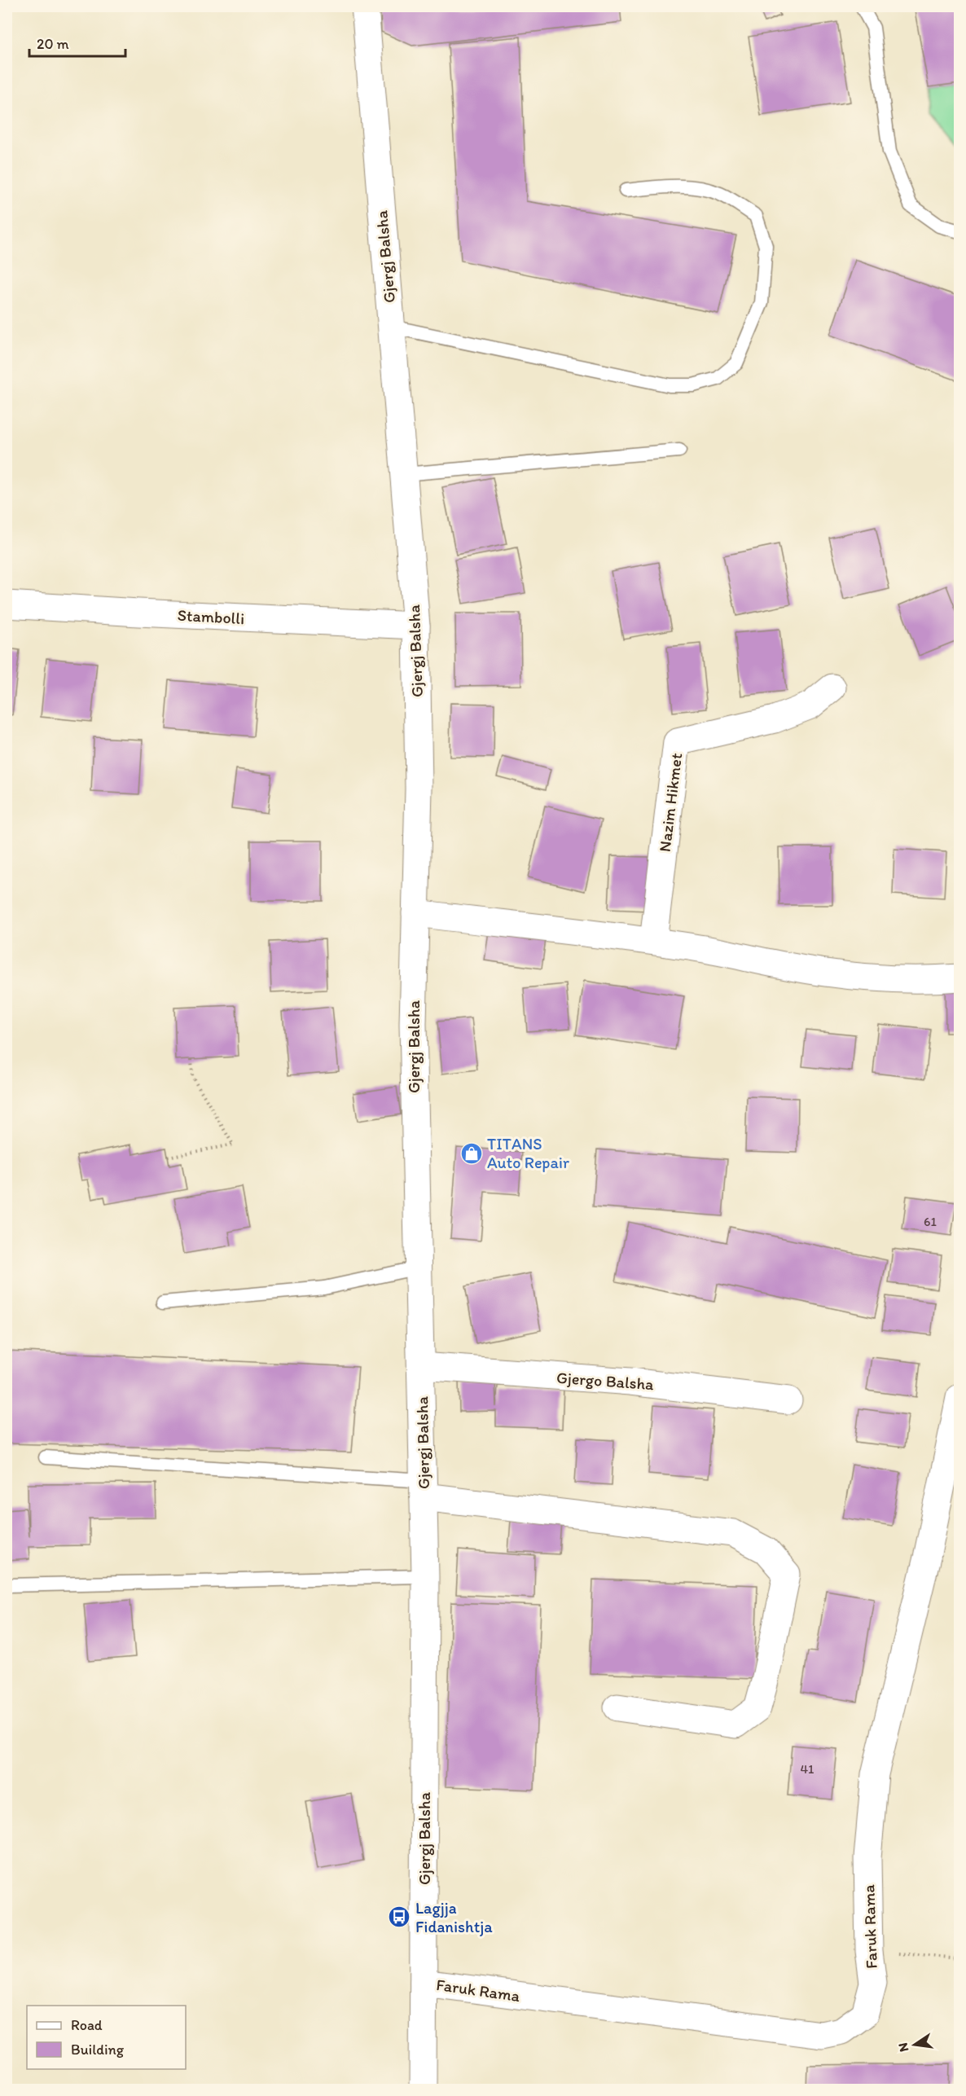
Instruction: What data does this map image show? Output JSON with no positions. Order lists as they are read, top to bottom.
{
  "streets": {
    "street": [
      "Gjergj Balsha",
      "Stambolli",
      "Nazim Hikmet",
      "Gjergo Balsha",
      "Faruk Rama"
    ]
  },
  "crossings": [
    ["Gjergj Balsha", "Stambolli"],
    ["Gjergj Balsha", "Gjergo Balsha"],
    ["Gjergj Balsha", "Faruk Rama"]
  ],
  "places": {
    "shop": ["TITANS Auto Repair"],
    "bus stop": ["Lagjja Fidanishtja"]
  },
  "house_numbers": ["61", "41"],
  "legend": ["Road", "Building"],
  "scale_bar": "20 m",
  "north": "left"
}
